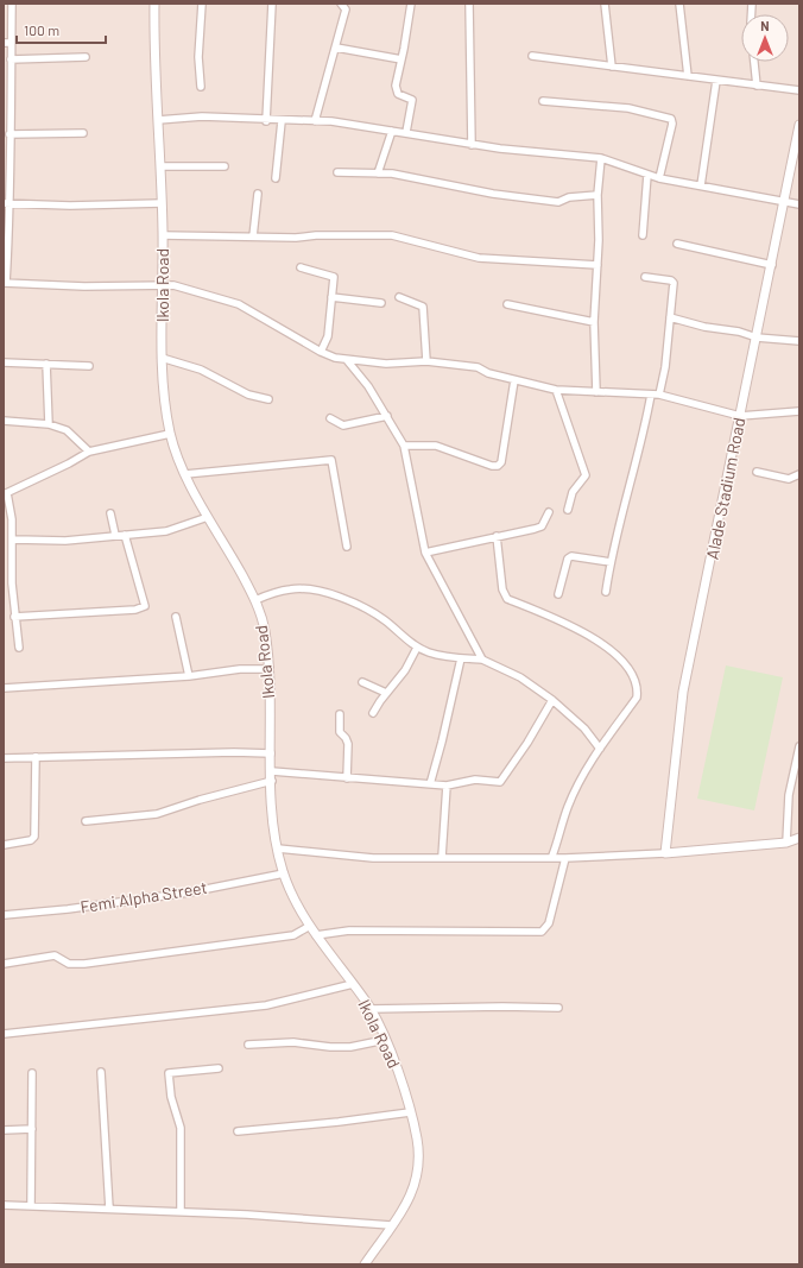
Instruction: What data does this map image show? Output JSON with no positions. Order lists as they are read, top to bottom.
{
  "streets": {
    "street": ["Ikola Road", "Alade Stadium Road", "Femi Alpha Street"]
  },
  "crossings": [
    ["Ikola Road", "Femi Alpha Street"]
  ],
  "scale_bar": "100 m",
  "north": "top"
}
